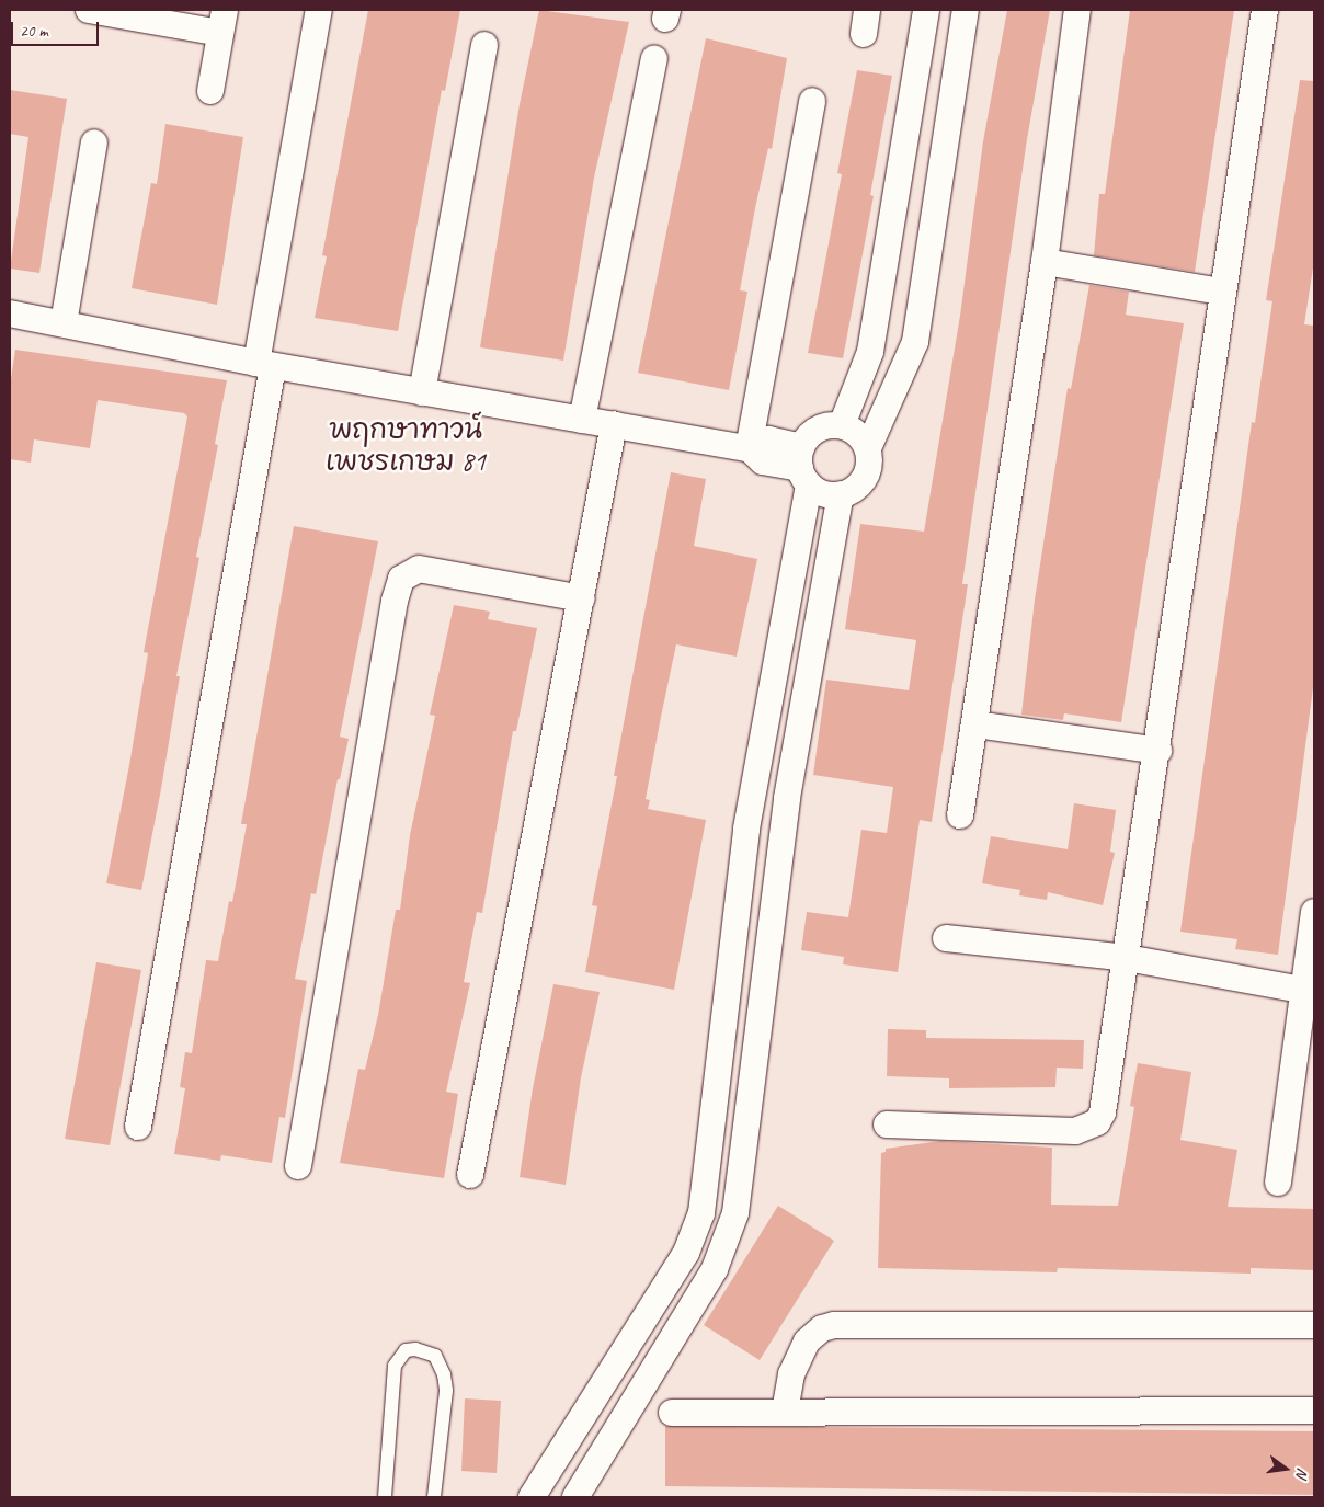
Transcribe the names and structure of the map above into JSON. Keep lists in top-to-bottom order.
{
  "districts": ["พฤกษาทาวน์ เพชรเกษม 81"],
  "scale_bar": "20 m",
  "north": "right"
}
